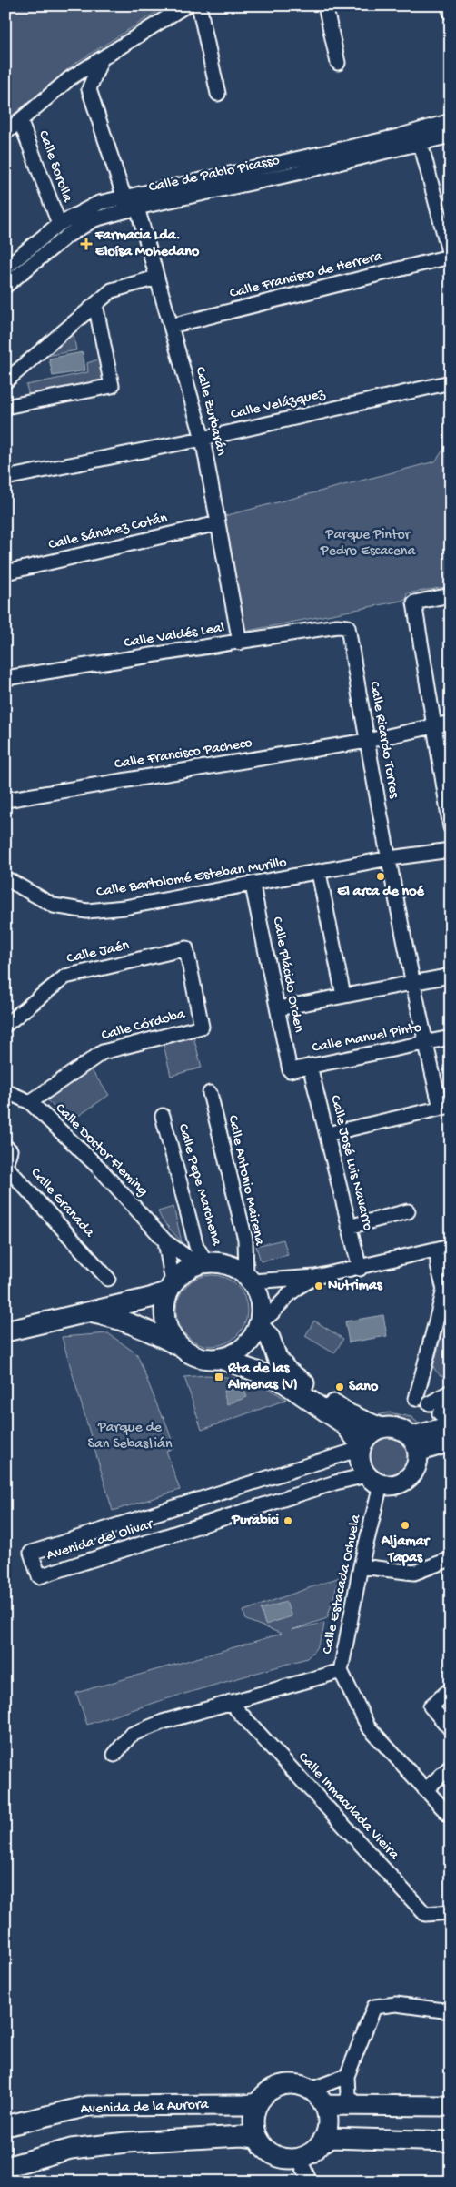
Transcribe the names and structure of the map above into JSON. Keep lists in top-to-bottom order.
{
  "streets": {
    "main road": ["Avenida de la Aurora"],
    "street": [
      "Calle Sorolla",
      "Calle de Pablo Picasso",
      "Calle Francisco de Herrera",
      "Calle Velázquez",
      "Calle Zurbarán",
      "Calle Sánchez Cotán",
      "Calle Valdés Leal",
      "Calle Ricardo Torres",
      "Calle Francisco Pacheco",
      "Calle Bartolomé Esteban Murillo",
      "Calle Jaén",
      "Calle Plácido Orden",
      "Calle Córdoba",
      "Calle Manuel Pinto",
      "Calle Doctor Fleming",
      "Calle José Luis Navarro",
      "Calle Antonio Mairena",
      "Calle Pepe Marchena",
      "Calle Granada",
      "Avenida del Olivar",
      "Calle Estacada Ochuela",
      "Calle Inmaculada Vieira"
    ]
  },
  "crossings": [
    ["Calle Sorolla", "Calle de Pablo Picasso"],
    ["Calle de Pablo Picasso", "Calle Zurbarán"],
    ["Calle Francisco de Herrera", "Calle Zurbarán"],
    ["Calle Velázquez", "Calle Zurbarán"],
    ["Calle Zurbarán", "Calle Sánchez Cotán"],
    ["Calle Zurbarán", "Calle Valdés Leal"],
    ["Calle Valdés Leal", "Calle Ricardo Torres"],
    ["Calle Ricardo Torres", "Calle Francisco Pacheco"],
    ["Calle Ricardo Torres", "Calle Bartolomé Esteban Murillo"],
    ["Calle Ricardo Torres", "Calle Manuel Pinto"],
    ["Calle Bartolomé Esteban Murillo", "Calle Plácido Orden"],
    ["Calle Jaén", "Calle Córdoba"],
    ["Calle Plácido Orden", "Calle Manuel Pinto"],
    ["Calle Córdoba", "Calle Doctor Fleming"],
    ["Calle Manuel Pinto", "Calle José Luis Navarro"],
    ["Calle Doctor Fleming", "Calle Antonio Mairena"],
    ["Calle Doctor Fleming", "Calle Pepe Marchena"],
    ["Calle Antonio Mairena", "Calle Pepe Marchena"],
    ["Avenida del Olivar", "Calle Estacada Ochuela"]
  ],
  "parks": ["Parque Pintor Pedro Escacena", "Parque de San Sebastián"],
  "places": {
    "health": ["Farmacia Lda. Eloísa Mohedano"],
    "other": [
      "El arca de noé",
      "Nutrimas",
      "Sano",
      "Purabici",
      "Aljamar Tapas"
    ],
    "transit": ["Rta de las Almenas (V)"]
  }
}
